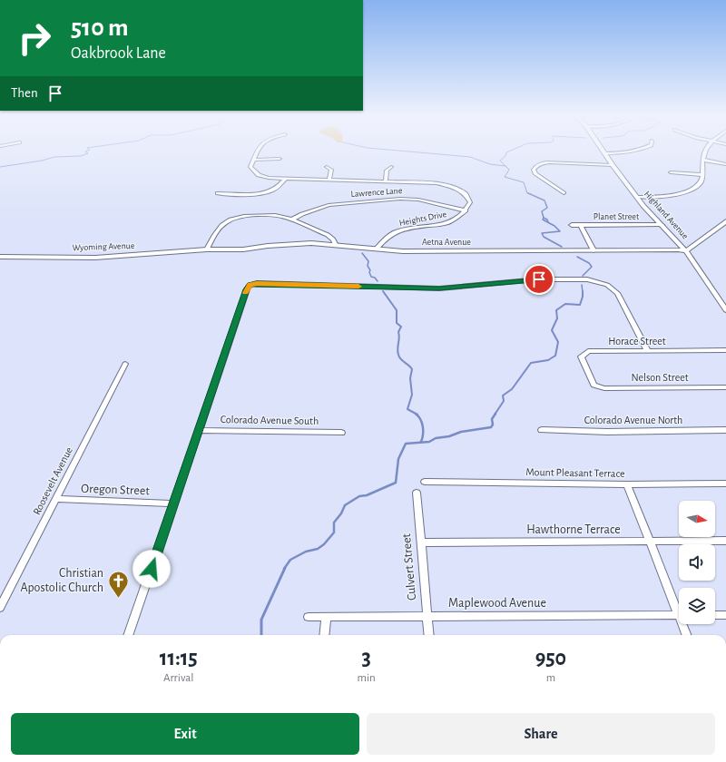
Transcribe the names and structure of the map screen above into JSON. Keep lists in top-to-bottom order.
{
  "streets": {
    "street": [
      "Lawrence Lane",
      "Highland Avenue",
      "Planet Street",
      "Heights Drive",
      "Aetna Avenue",
      "Wyoming Avenue",
      "Horace Street",
      "Nelson Street",
      "Colorado Avenue South",
      "Colorado Avenue North",
      "Mount Pleasant Terrace",
      "Roosevelt Avenue",
      "Oregon Street",
      "Hawthorne Terrace",
      "Culvert Street",
      "Maplewood Avenue"
    ]
  },
  "crossings": [
    ["Lawrence Lane", "Heights Drive"],
    ["Highland Avenue", "Planet Street"],
    ["Highland Avenue", "Aetna Avenue"],
    ["Heights Drive", "Aetna Avenue"],
    ["Aetna Avenue", "Wyoming Avenue"],
    ["Horace Street", "Nelson Street"],
    ["Roosevelt Avenue", "Oregon Street"],
    ["Hawthorne Terrace", "Culvert Street"],
    ["Culvert Street", "Maplewood Avenue"]
  ],
  "places": {
    "church": ["Christian Apostolic Church"]
  },
  "north": "right",
  "page": {
    "turn": ["510 m", "Oakbrook Lane"],
    "then": "Then",
    "eta": [
      "11:15",
      "Arrival",
      "3",
      "min",
      "950",
      "m"
    ],
    "buttons": ["Exit", "Share"]
  }
}
